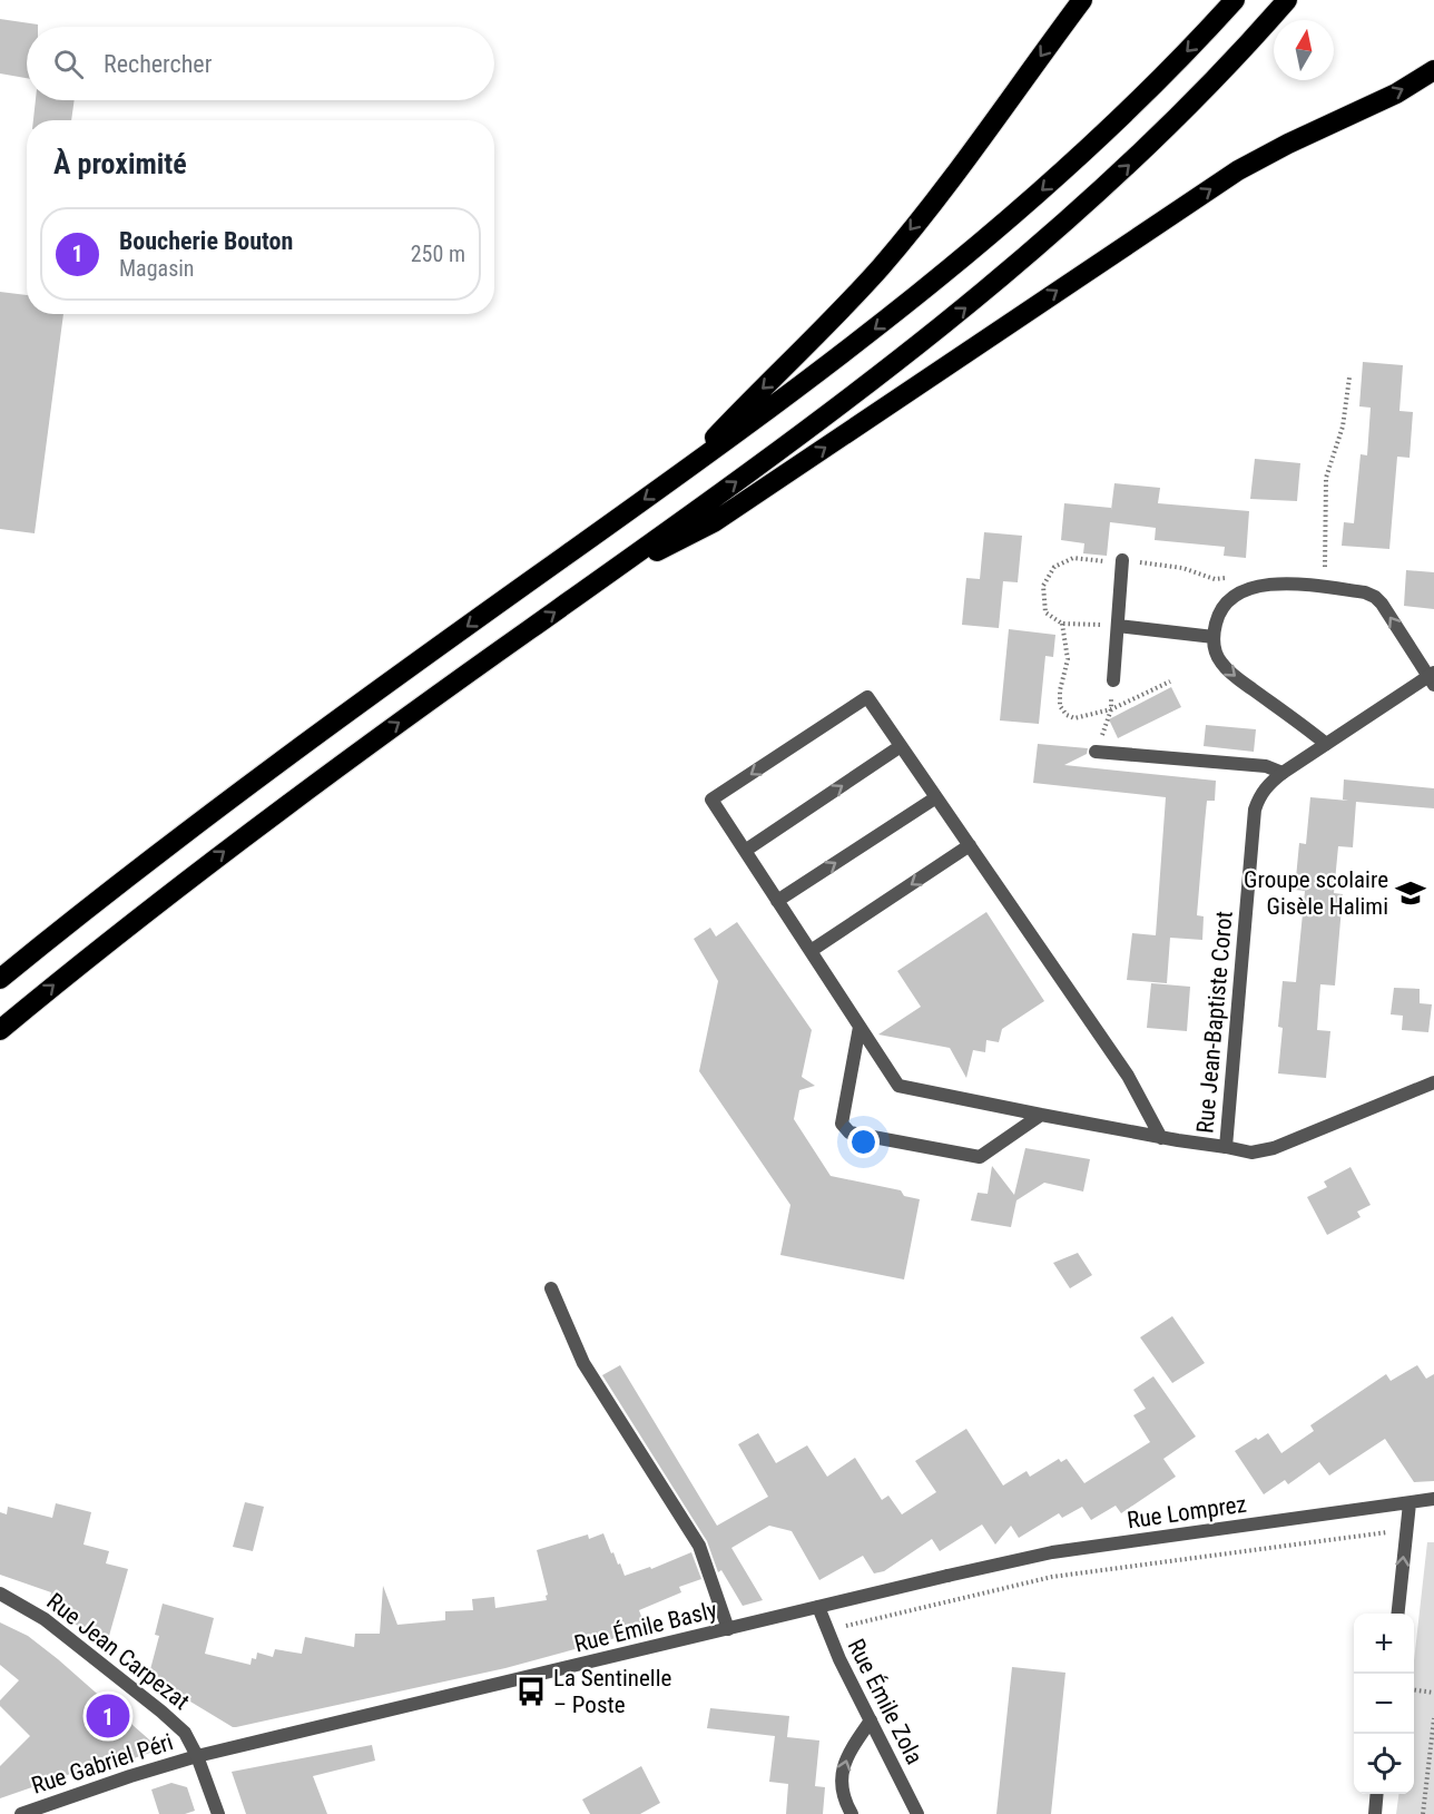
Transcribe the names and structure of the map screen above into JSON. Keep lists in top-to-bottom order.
{
  "streets": {
    "street": [
      "Rue Jean-Baptiste Corot",
      "Rue Lomprez",
      "Rue Émile Basly",
      "Rue Jean Carpezat",
      "Rue Émile Zola",
      "Rue Gabriel Péri"
    ]
  },
  "crossings": [
    ["Rue Lomprez", "Rue Émile Basly"],
    ["Rue Émile Basly", "Rue Jean Carpezat"],
    ["Rue Émile Basly", "Rue Émile Zola"],
    ["Rue Émile Basly", "Rue Gabriel Péri"],
    ["Rue Jean Carpezat", "Rue Gabriel Péri"]
  ],
  "places": {
    "school or university": ["Groupe scolaire Gisèle Halimi"],
    "bus stop": ["La Sentinelle – Poste"]
  },
  "north": "top",
  "page": {
    "search": "Rechercher",
    "heading": "À proximité",
    "list": [
      {
        "mark": "1",
        "name": "Boucherie Bouton",
        "note": "Magasin",
        "value": "250 m"
      }
    ],
    "map_buttons": ["+", "−"],
    "pins": "1"
  }
}
